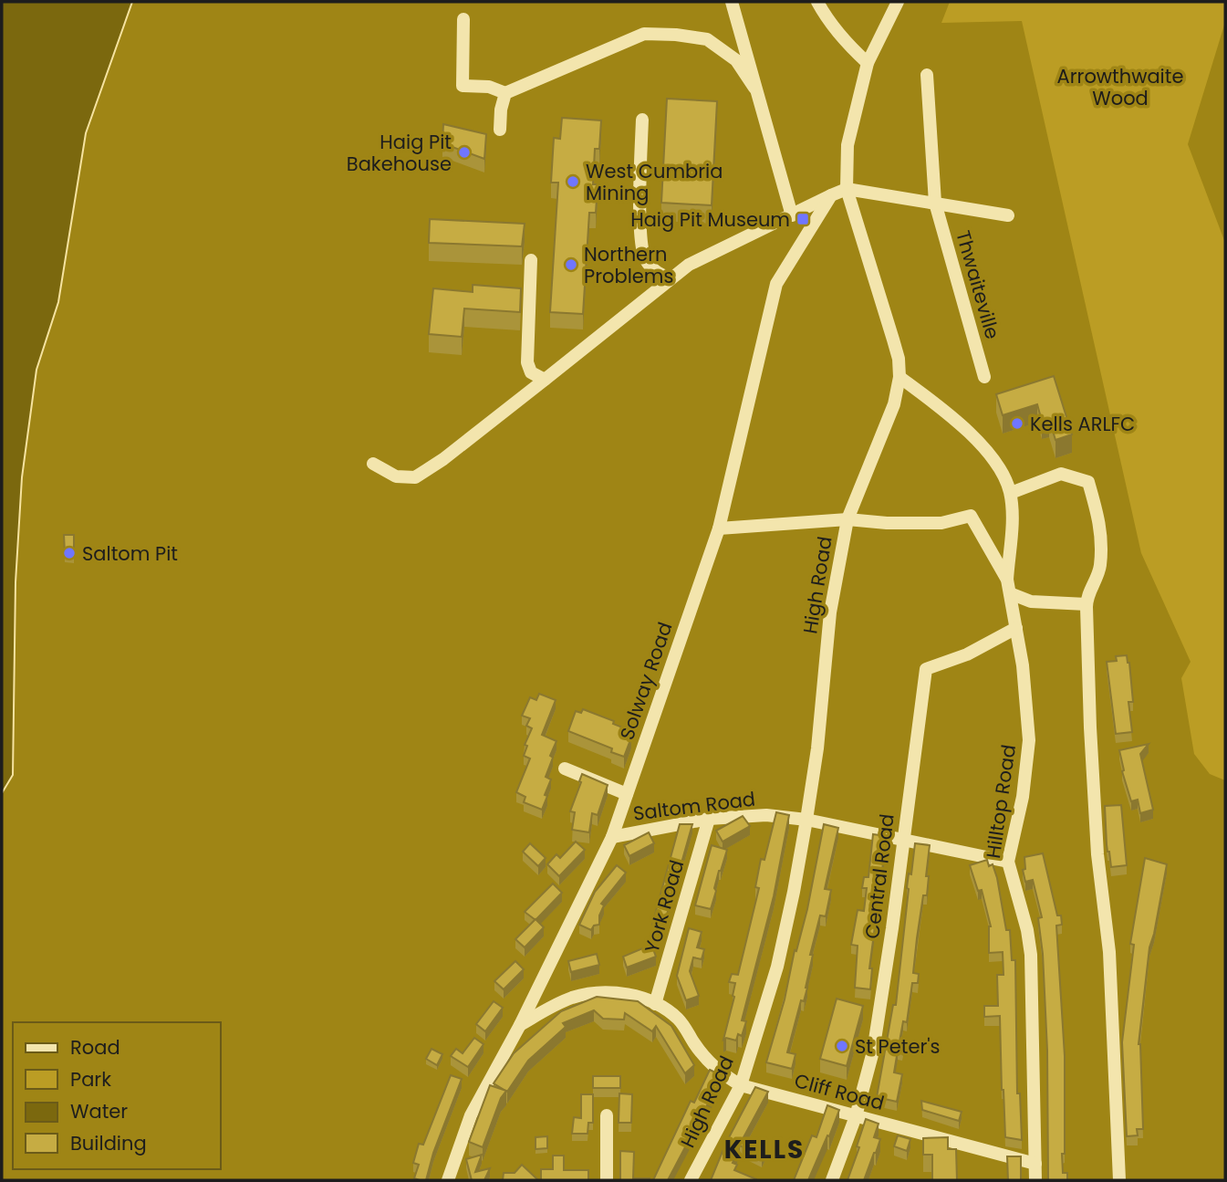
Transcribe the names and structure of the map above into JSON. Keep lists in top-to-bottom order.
{
  "streets": {
    "street": [
      "Thwaiteville",
      "High Road",
      "Solway Road",
      "Hilltop Road",
      "Saltom Road",
      "Central Road",
      "York Road",
      "Cliff Road"
    ]
  },
  "crossings": [
    ["Thwaiteville", "High Road"],
    ["High Road", "Hilltop Road"],
    ["High Road", "Saltom Road"],
    ["High Road", "Cliff Road"],
    ["Solway Road", "Saltom Road"],
    ["Solway Road", "Cliff Road"],
    ["Hilltop Road", "Saltom Road"],
    ["Hilltop Road", "Central Road"],
    ["Hilltop Road", "Cliff Road"],
    ["Saltom Road", "Central Road"],
    ["Saltom Road", "York Road"],
    ["Central Road", "Cliff Road"],
    ["York Road", "Cliff Road"]
  ],
  "districts": ["KELLS"],
  "parks": ["Arrowthwaite Wood"],
  "places": {
    "other": [
      "Haig Pit Bakehouse",
      "West Cumbria Mining",
      "Northern Problems",
      "Kells ARLFC",
      "Saltom Pit",
      "St Peter's"
    ],
    "transit": ["Haig Pit Museum"]
  },
  "legend": [
    "Road",
    "Park",
    "Water",
    "Building"
  ]
}
